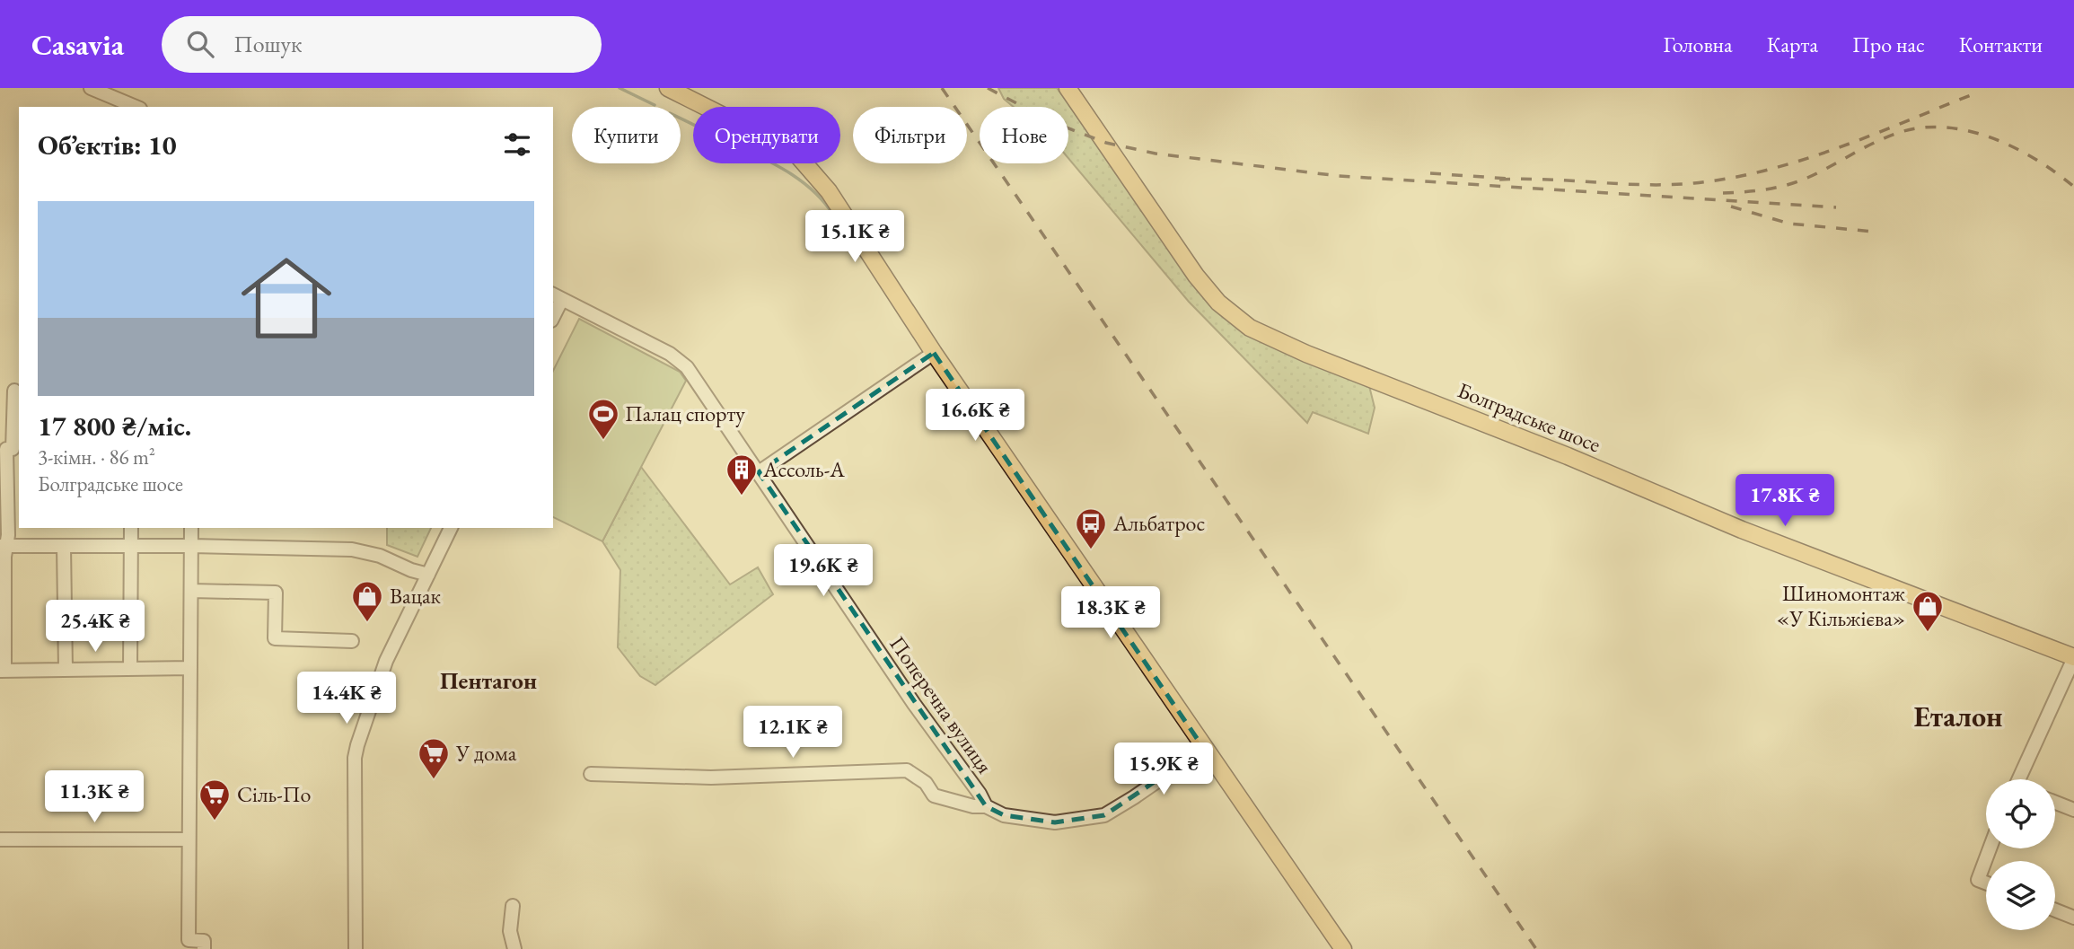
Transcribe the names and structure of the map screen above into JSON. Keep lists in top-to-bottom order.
{
  "streets": {
    "main road": ["Болградське шосе"],
    "street": ["Поперечна вулиця"]
  },
  "districts": ["Пентагон", "Еталон"],
  "places": {
    "sports": ["Палац спорту"],
    "building": ["Ассоль-А"],
    "bus stop": ["Альбатрос"],
    "shop": ["Вацак", "Шиномонтаж «У Кільжієва»"],
    "supermarket": ["У дома", "Сіль-По"]
  },
  "page": {
    "header": "Casavia",
    "search": "Пошук",
    "nav": [
      "Головна",
      "Карта",
      "Про нас",
      "Контакти"
    ],
    "chip": [
      "Купити",
      "Орендувати",
      "Фільтри",
      "Нове"
    ],
    "heading": "Об’єктів: 10",
    "list": [
      {
        "name": "17 800 ₴/міс.",
        "note": "3-кімн. · 86 m² · Болградське шосе"
      }
    ],
    "price": [
      "15.1K ₴",
      "16.6K ₴",
      "17.8K ₴",
      "19.6K ₴",
      "18.3K ₴",
      "25.4K ₴",
      "14.4K ₴",
      "12.1K ₴",
      "15.9K ₴",
      "11.3K ₴"
    ]
  }
}
